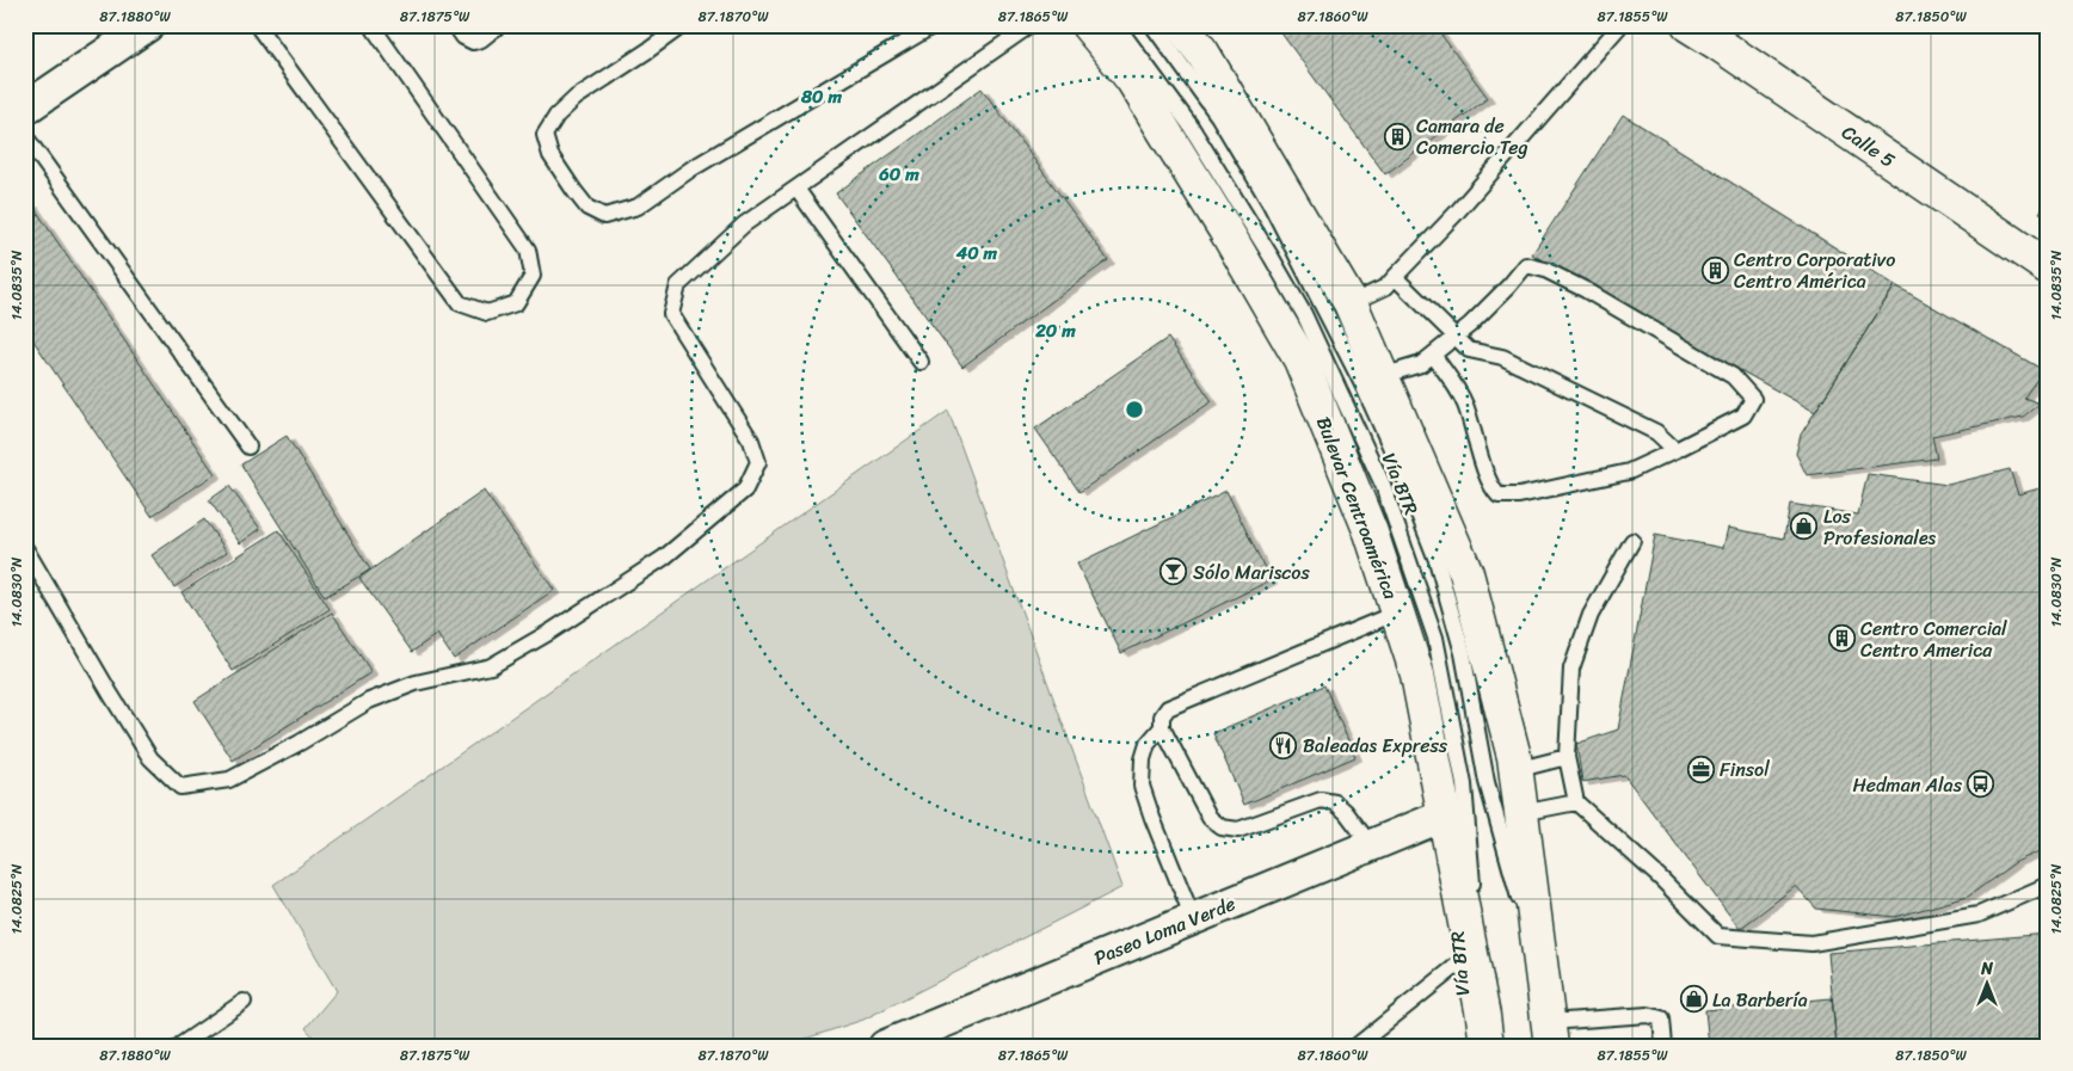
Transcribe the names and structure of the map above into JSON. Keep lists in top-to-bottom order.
{
  "streets": {
    "main road": ["Calle 5", "Bulevar Centroamérica"],
    "street": ["Paseo Loma Verde"],
    "lane": ["Vía BTR"]
  },
  "crossings": [
    ["Vía BTR", "Bulevar Centroamérica"],
    ["Bulevar Centroamérica", "Paseo Loma Verde"]
  ],
  "places": {
    "building": ["Camara de Comercio Teg", "Centro Corporativo Centro América", "Centro Comercial Centro America"],
    "shop": ["Los Profesionales", "La Barbería"],
    "bar": ["Sólo Mariscos"],
    "restaurant": ["Baleadas Express"],
    "office": ["Finsol"],
    "bus stop": ["Hedman Alas"]
  },
  "north": "top",
  "coordinates": [
    "87.1880°W",
    "87.1875°W",
    "87.1870°W",
    "87.1865°W",
    "87.1860°W",
    "87.1855°W",
    "87.1850°W",
    "14.0835°N",
    "14.0830°N",
    "14.0825°N"
  ],
  "rings": [
    "80 m",
    "60 m",
    "40 m",
    "20 m"
  ]
}
